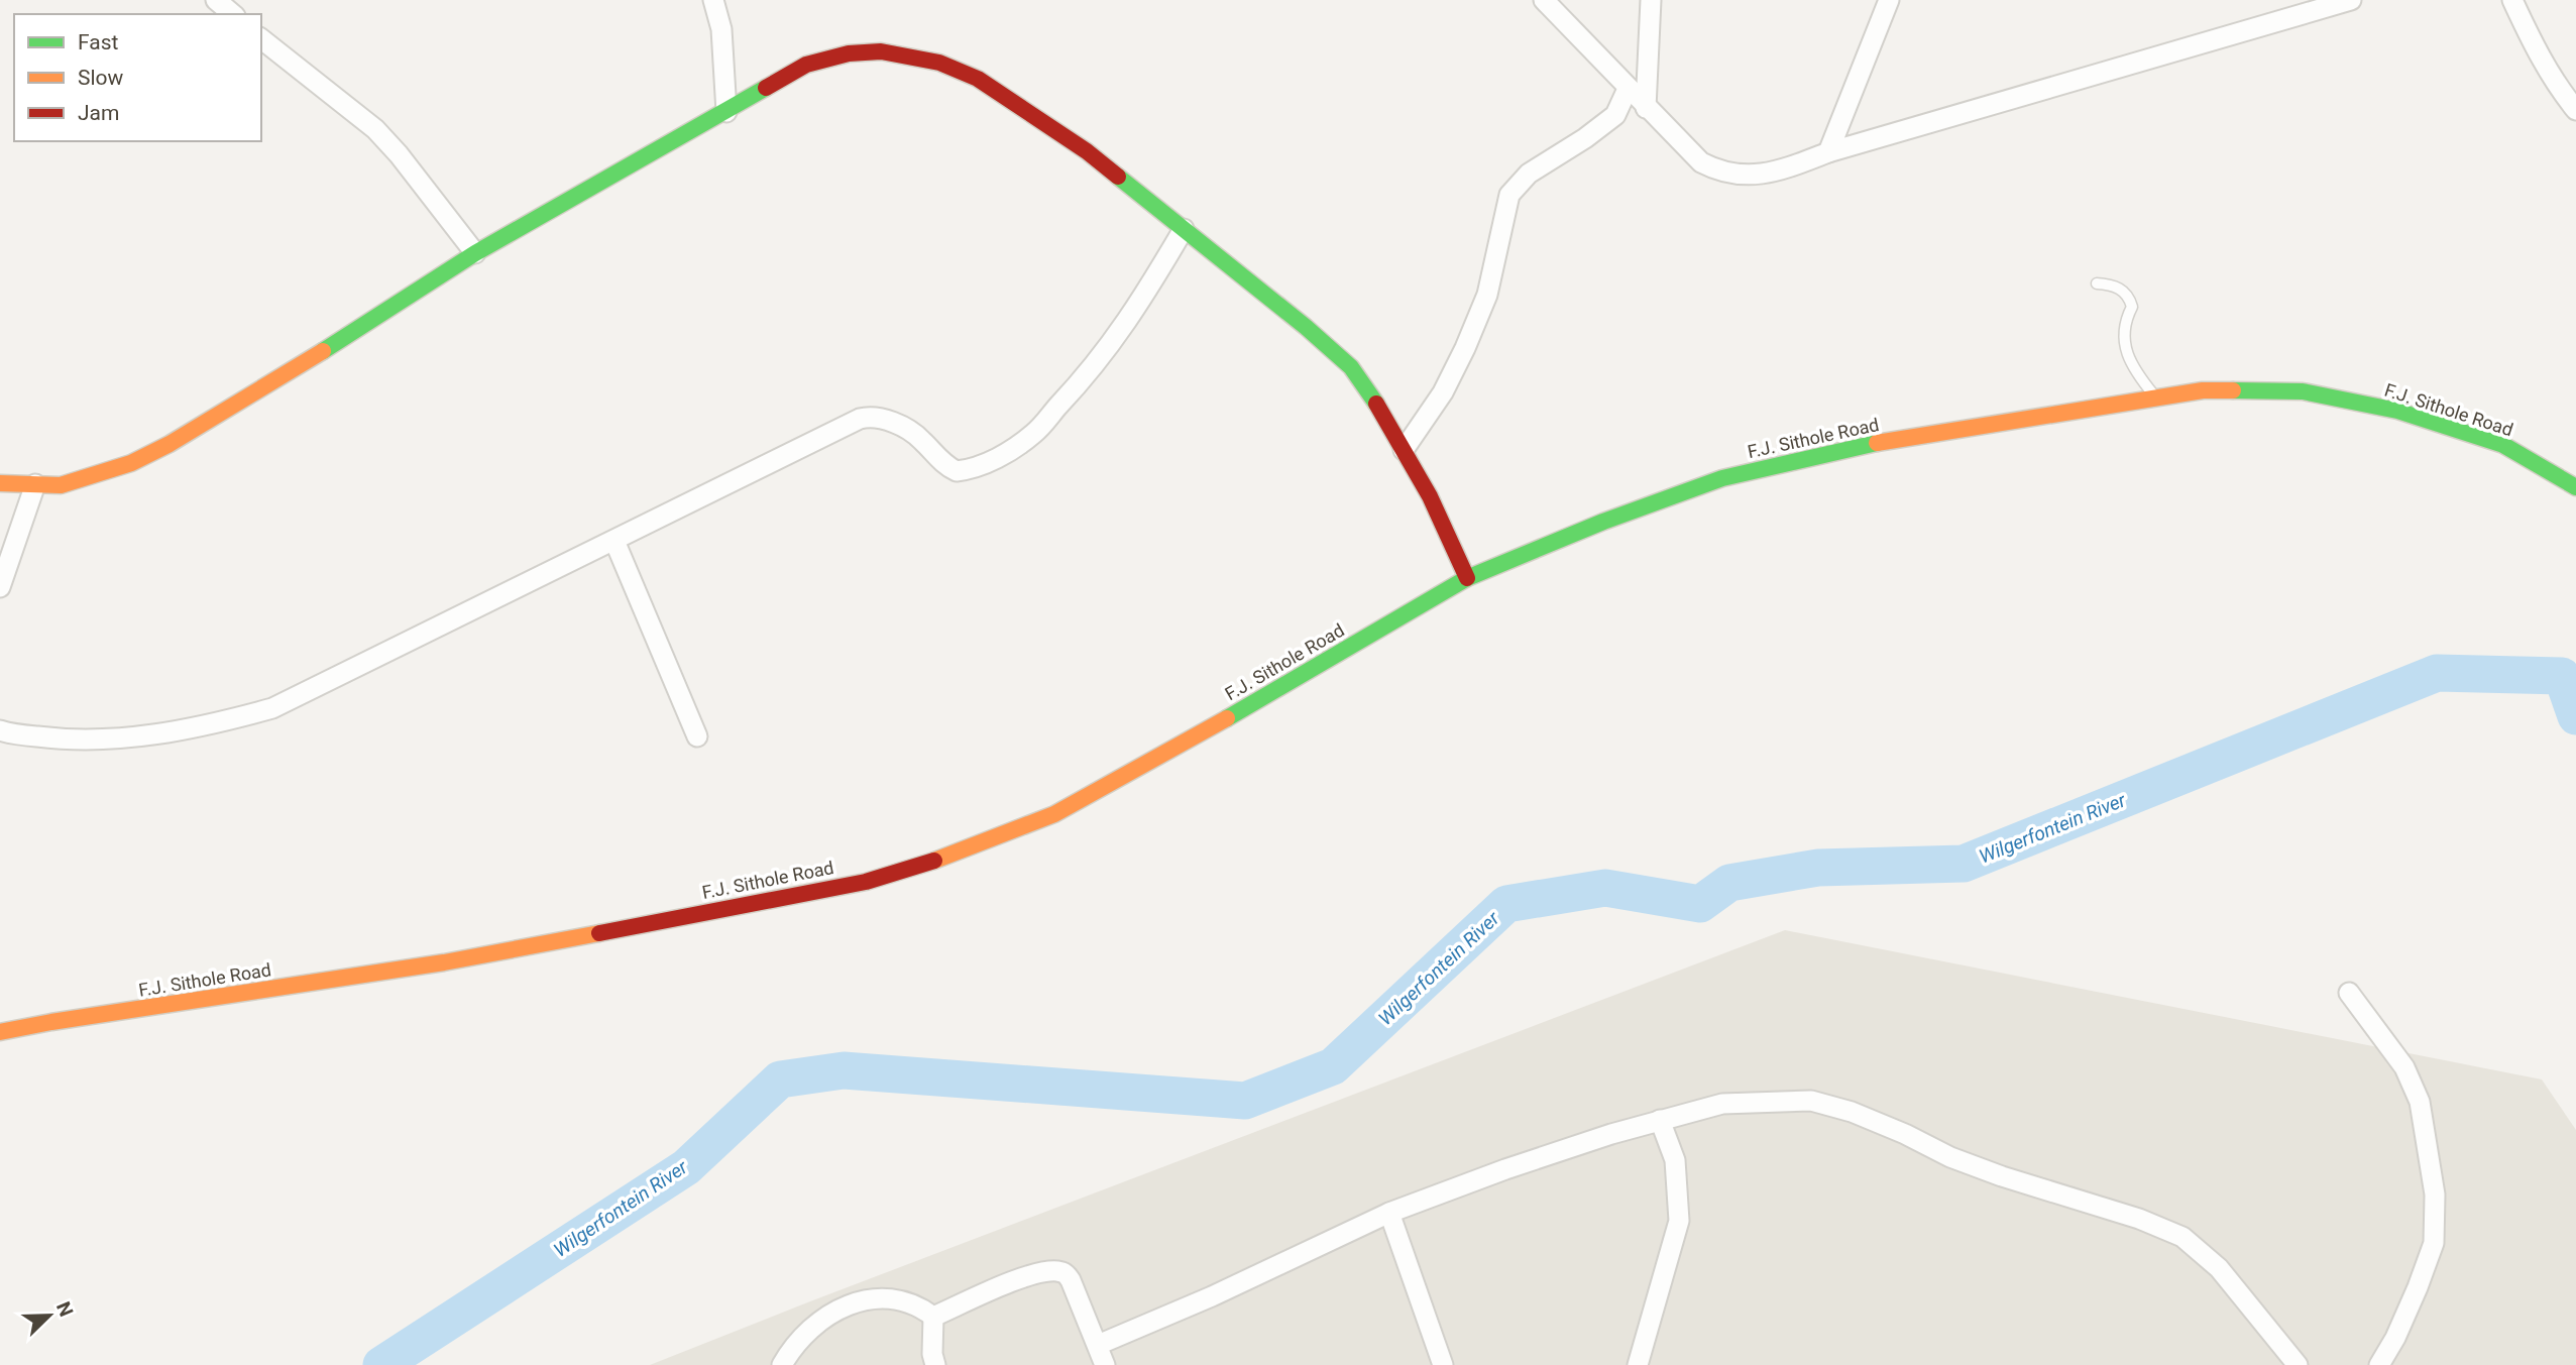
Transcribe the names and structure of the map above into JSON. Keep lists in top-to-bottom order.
{
  "streets": {
    "street": ["F.J. Sithole Road"]
  },
  "water": ["Wilgerfontein River"],
  "legend": ["Fast", "Slow", "Jam"],
  "north": "top right"
}
